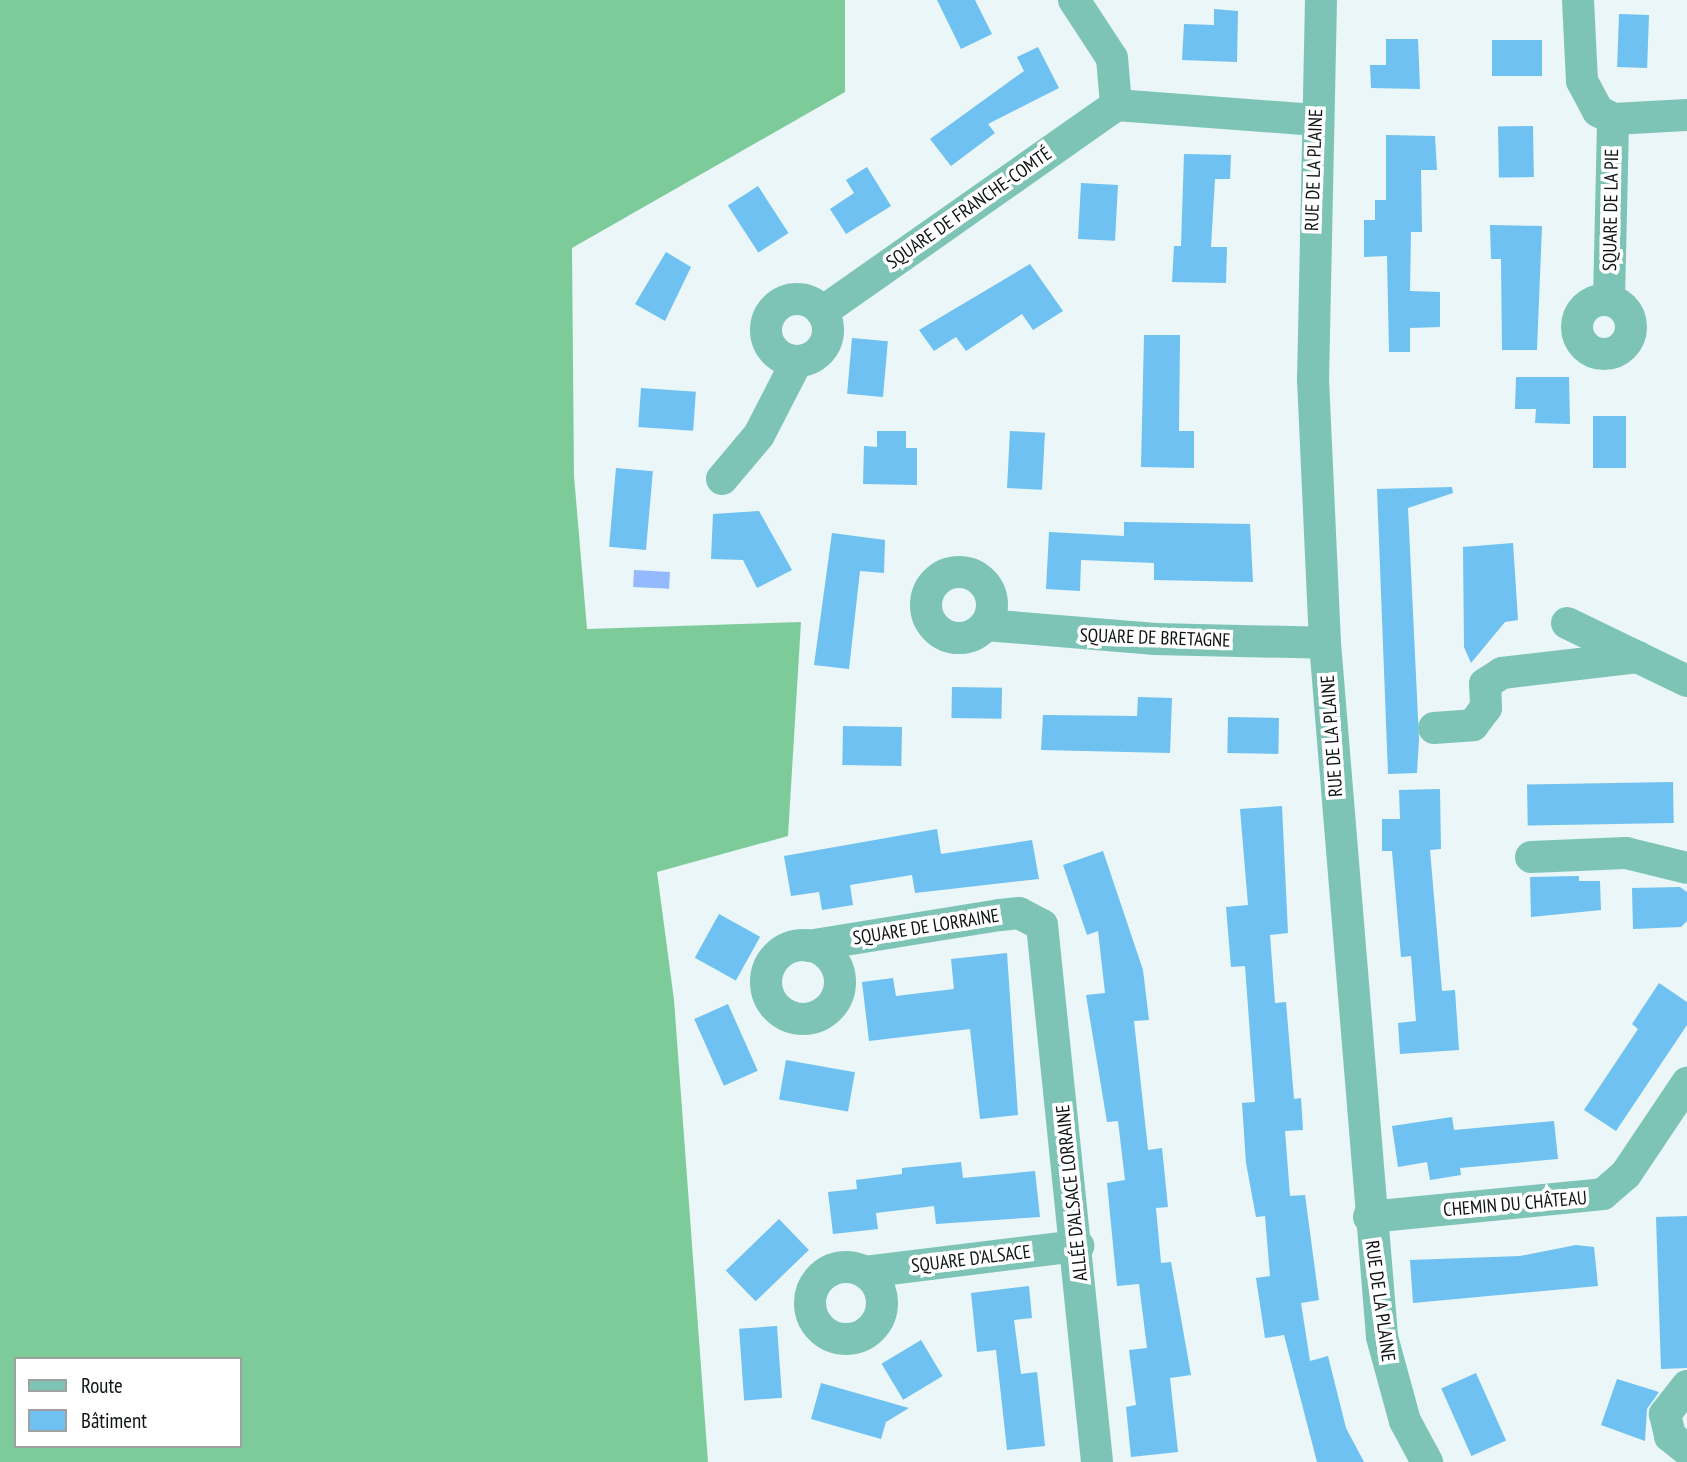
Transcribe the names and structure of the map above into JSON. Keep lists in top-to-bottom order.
{
  "streets": {
    "street": [
      "RUE DE LA PLAINE",
      "SQUARE DE FRANCHE-COMTÉ",
      "SQUARE DE LA PIE",
      "SQUARE DE BRETAGNE",
      "SQUARE DE LORRAINE",
      "ALLÉE D'ALSACE LORRAINE",
      "CHEMIN DU CHÂTEAU",
      "SQUARE D'ALSACE"
    ]
  },
  "crossings": [
    ["RUE DE LA PLAINE", "SQUARE DE BRETAGNE"],
    ["RUE DE LA PLAINE", "CHEMIN DU CHÂTEAU"],
    ["SQUARE DE LORRAINE", "ALLÉE D'ALSACE LORRAINE"],
    ["ALLÉE D'ALSACE LORRAINE", "SQUARE D'ALSACE"]
  ],
  "legend": ["Route", "Bâtiment"]
}
